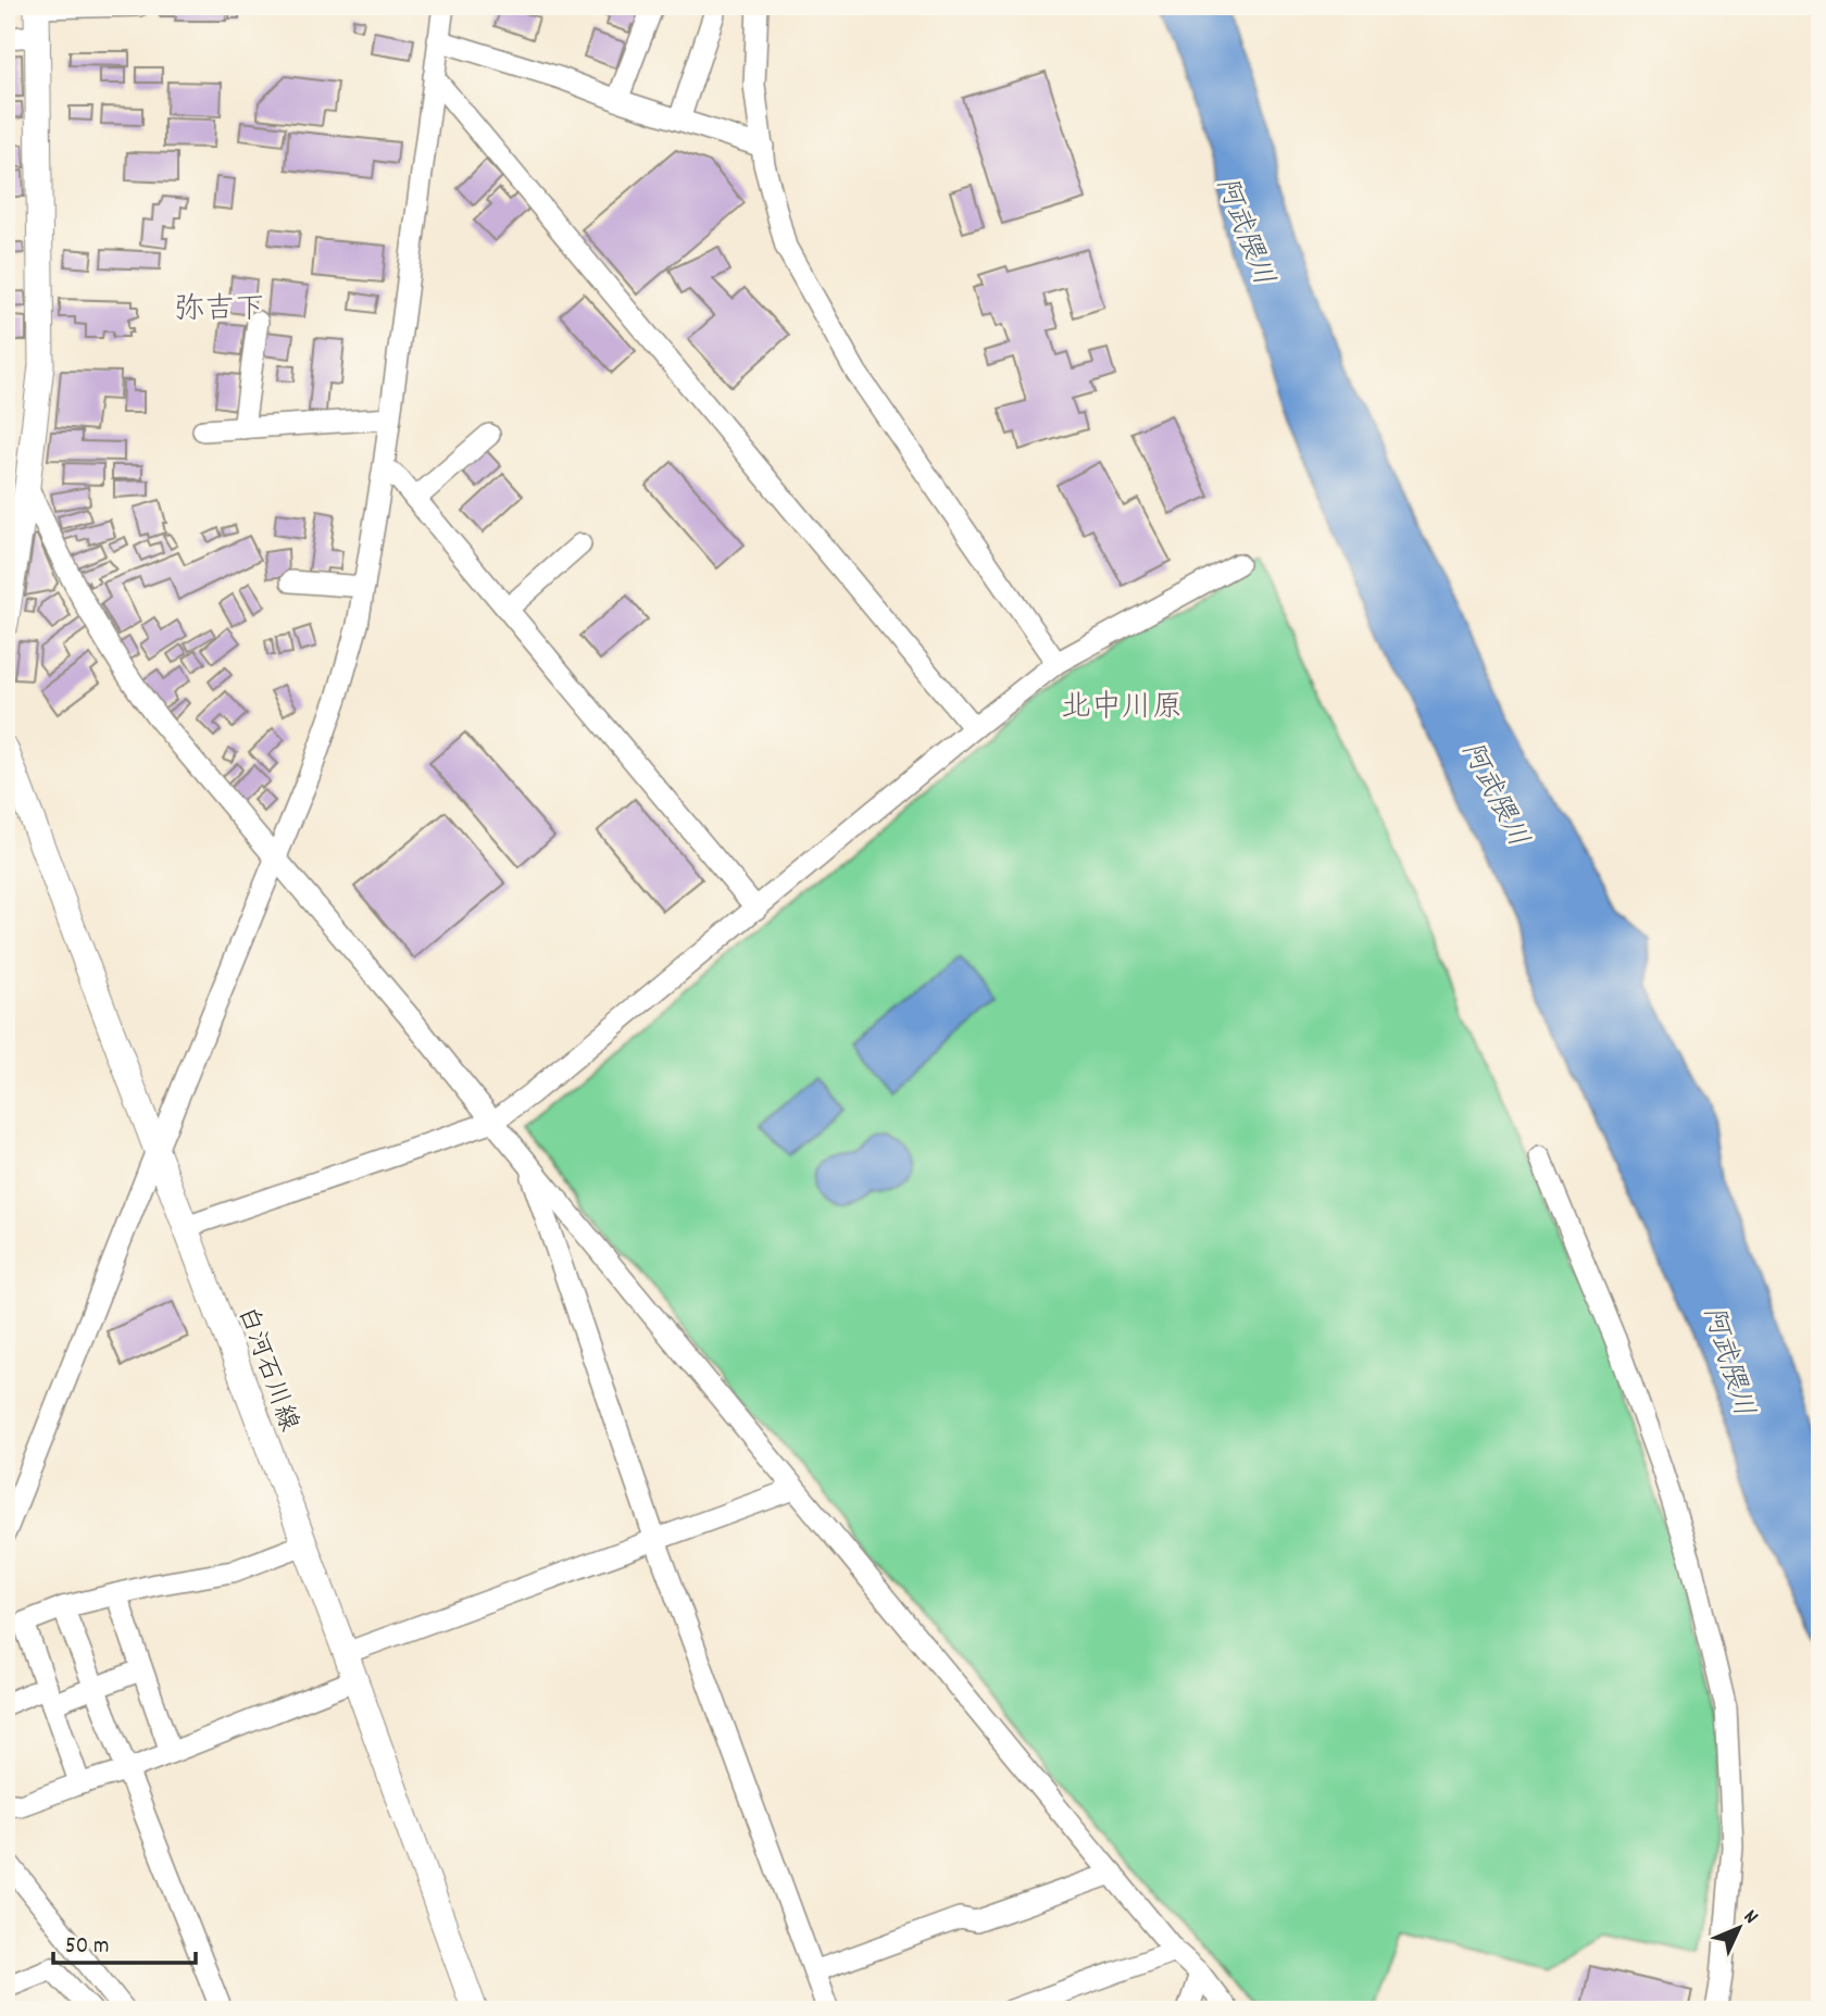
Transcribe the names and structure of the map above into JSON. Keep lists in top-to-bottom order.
{
  "streets": {
    "main road": ["白河石川線"]
  },
  "districts": ["弥吉下", "北中川原"],
  "water": ["阿武隈川"],
  "scale_bar": "50 m",
  "north": "top right"
}
